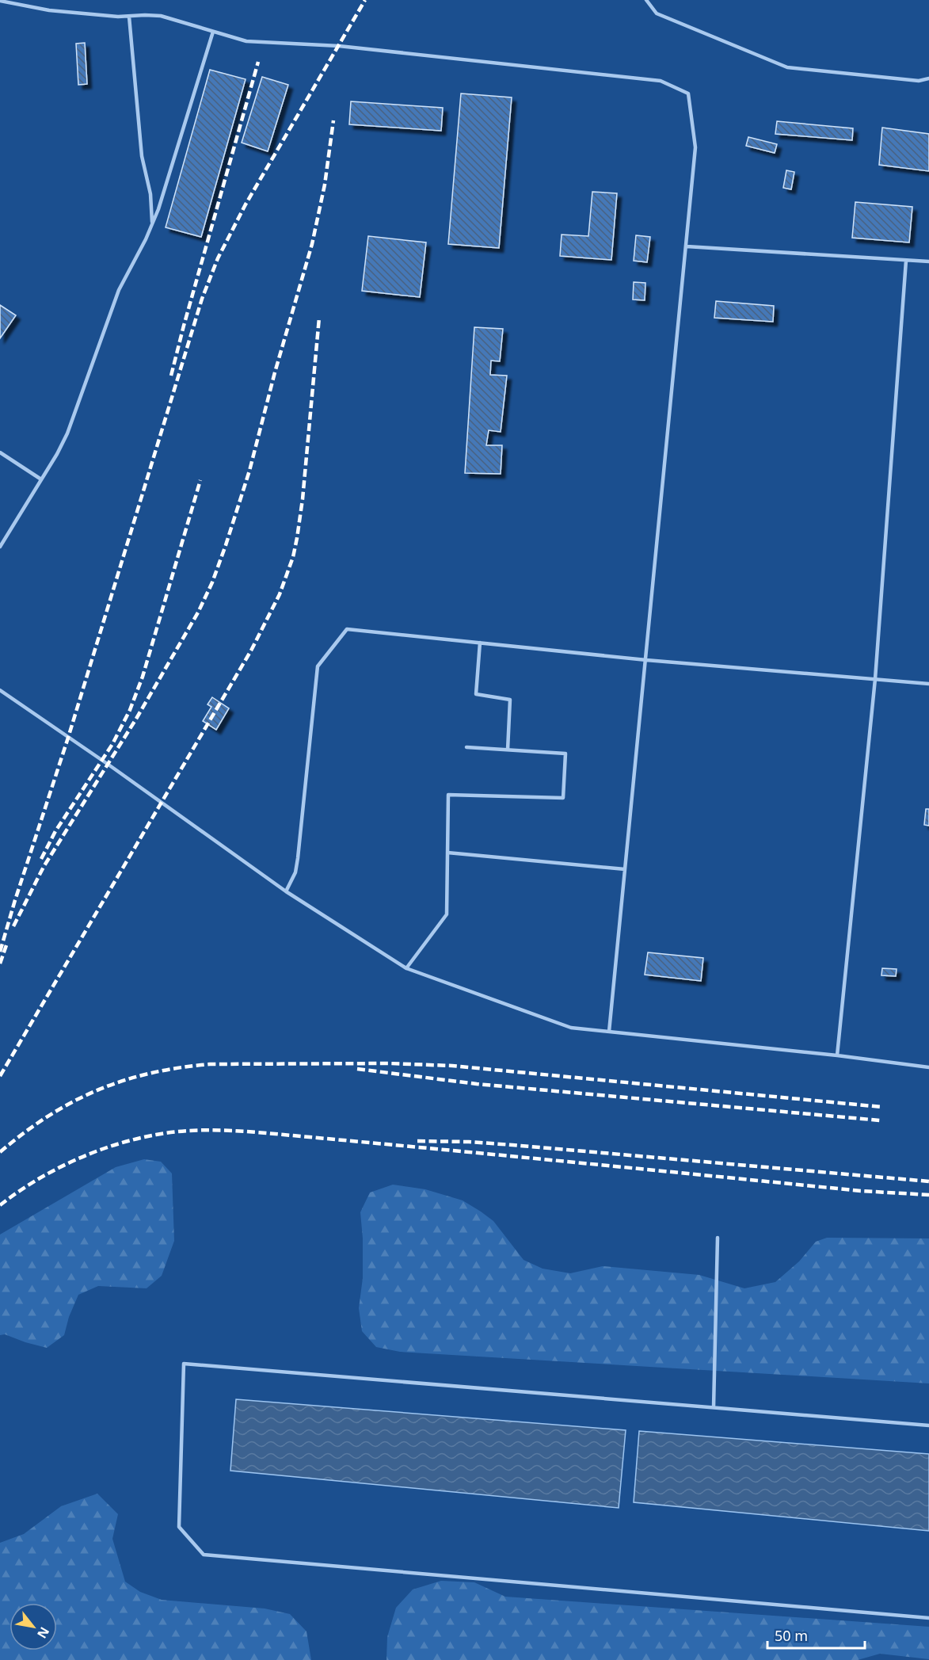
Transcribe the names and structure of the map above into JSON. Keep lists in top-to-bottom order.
{
  "scale_bar": "50 m",
  "north": "bottom right"
}
